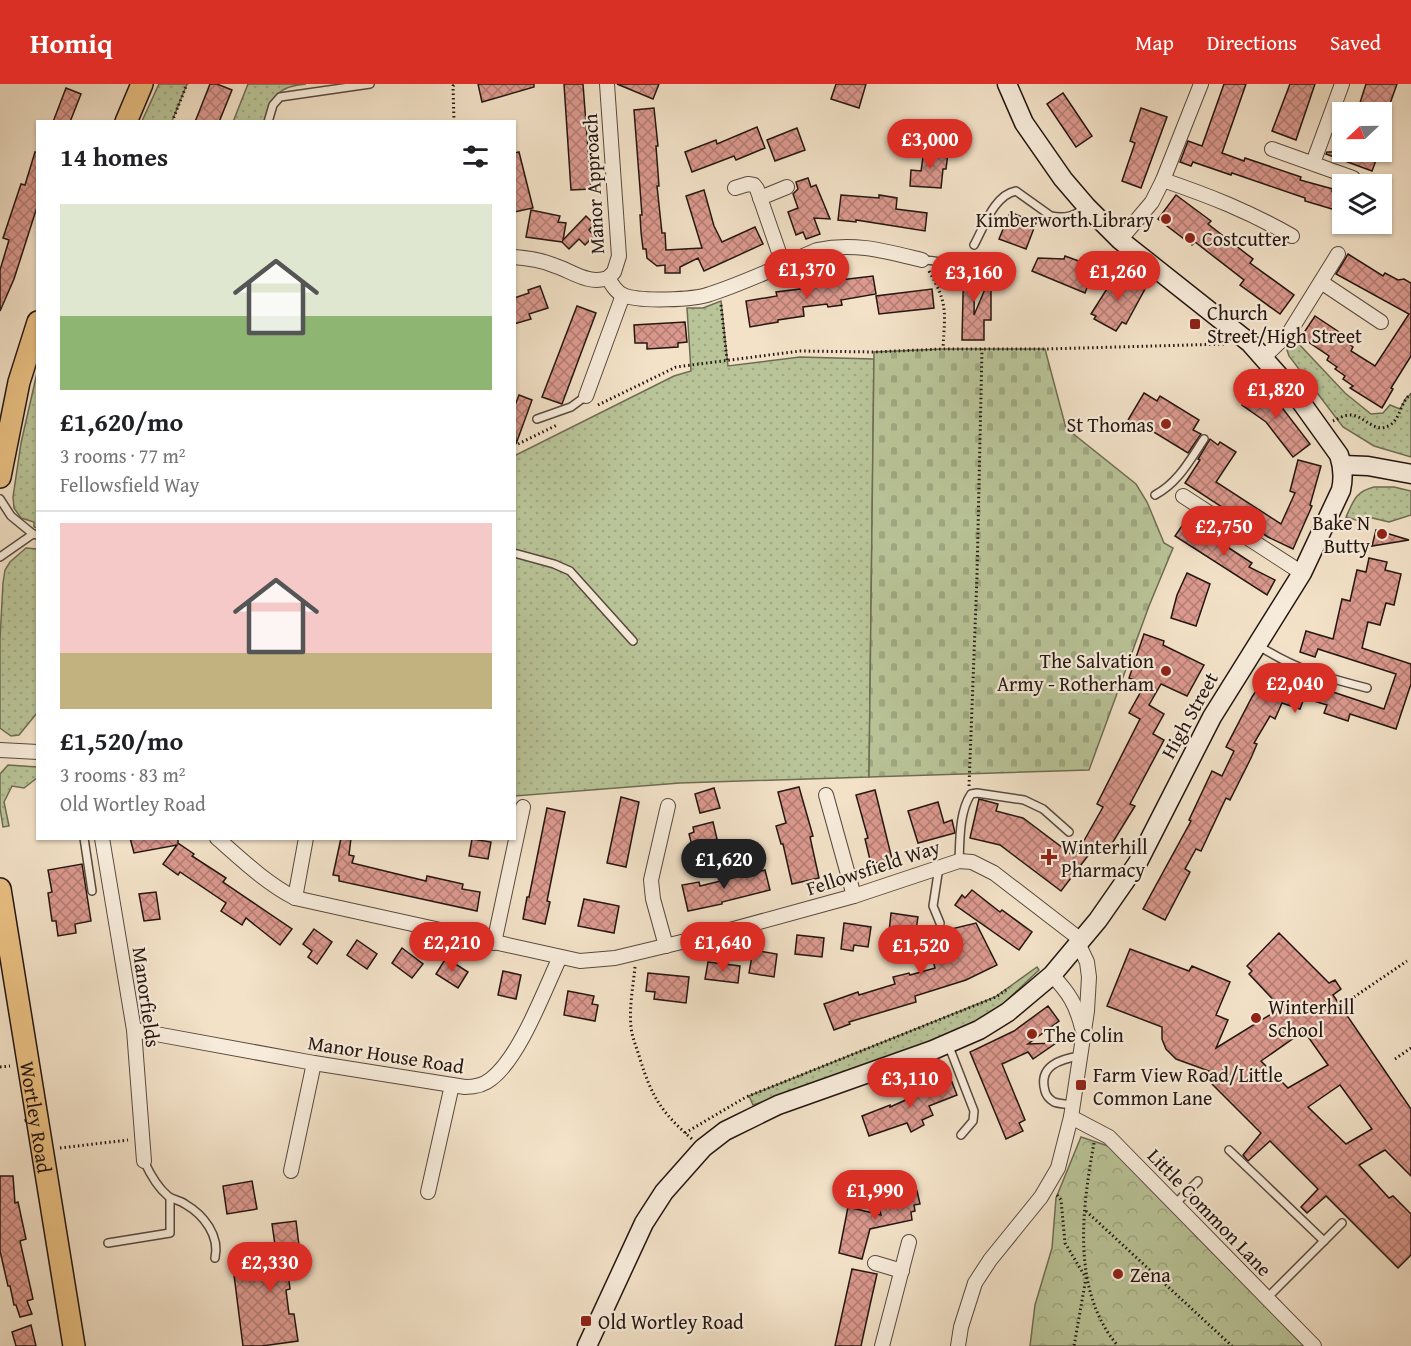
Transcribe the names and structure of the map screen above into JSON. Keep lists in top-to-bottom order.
{
  "streets": {
    "main road": ["Wortley Road"],
    "street": [
      "Manor Approach",
      "High Street",
      "Fellowsfield Way",
      "Manorfields",
      "Manor House Road",
      "Little Common Lane"
    ]
  },
  "crossings": [
    ["High Street", "Fellowsfield Way"],
    ["Fellowsfield Way", "Manor House Road"],
    ["Manorfields", "Manor House Road"]
  ],
  "places": {
    "other": [
      "Kimberworth Library",
      "Costcutter",
      "St Thomas",
      "Bake N Butty",
      "The Salvation Army - Rotherham",
      "Winterhill School",
      "The Colin",
      "Zena"
    ],
    "transit": ["Church Street/High Street", "Farm View Road/Little Common Lane", "Old Wortley Road"],
    "health": ["Winterhill Pharmacy"]
  },
  "north": "left",
  "page": {
    "header": "Homiq",
    "nav": ["Map", "Directions", "Saved"],
    "price": [
      "£3,000",
      "£1,370",
      "£1,260",
      "£3,160",
      "£1,820",
      "£2,750",
      "£2,040",
      "£1,620",
      "£2,210",
      "£1,640",
      "£1,520",
      "£3,110",
      "£1,990",
      "£2,330"
    ],
    "heading": "14 homes",
    "list": [
      {
        "name": "£1,620/mo",
        "note": "3 rooms · 77 m² · Fellowsfield Way"
      },
      {
        "name": "£1,520/mo",
        "note": "3 rooms · 83 m² · Old Wortley Road"
      }
    ]
  }
}
